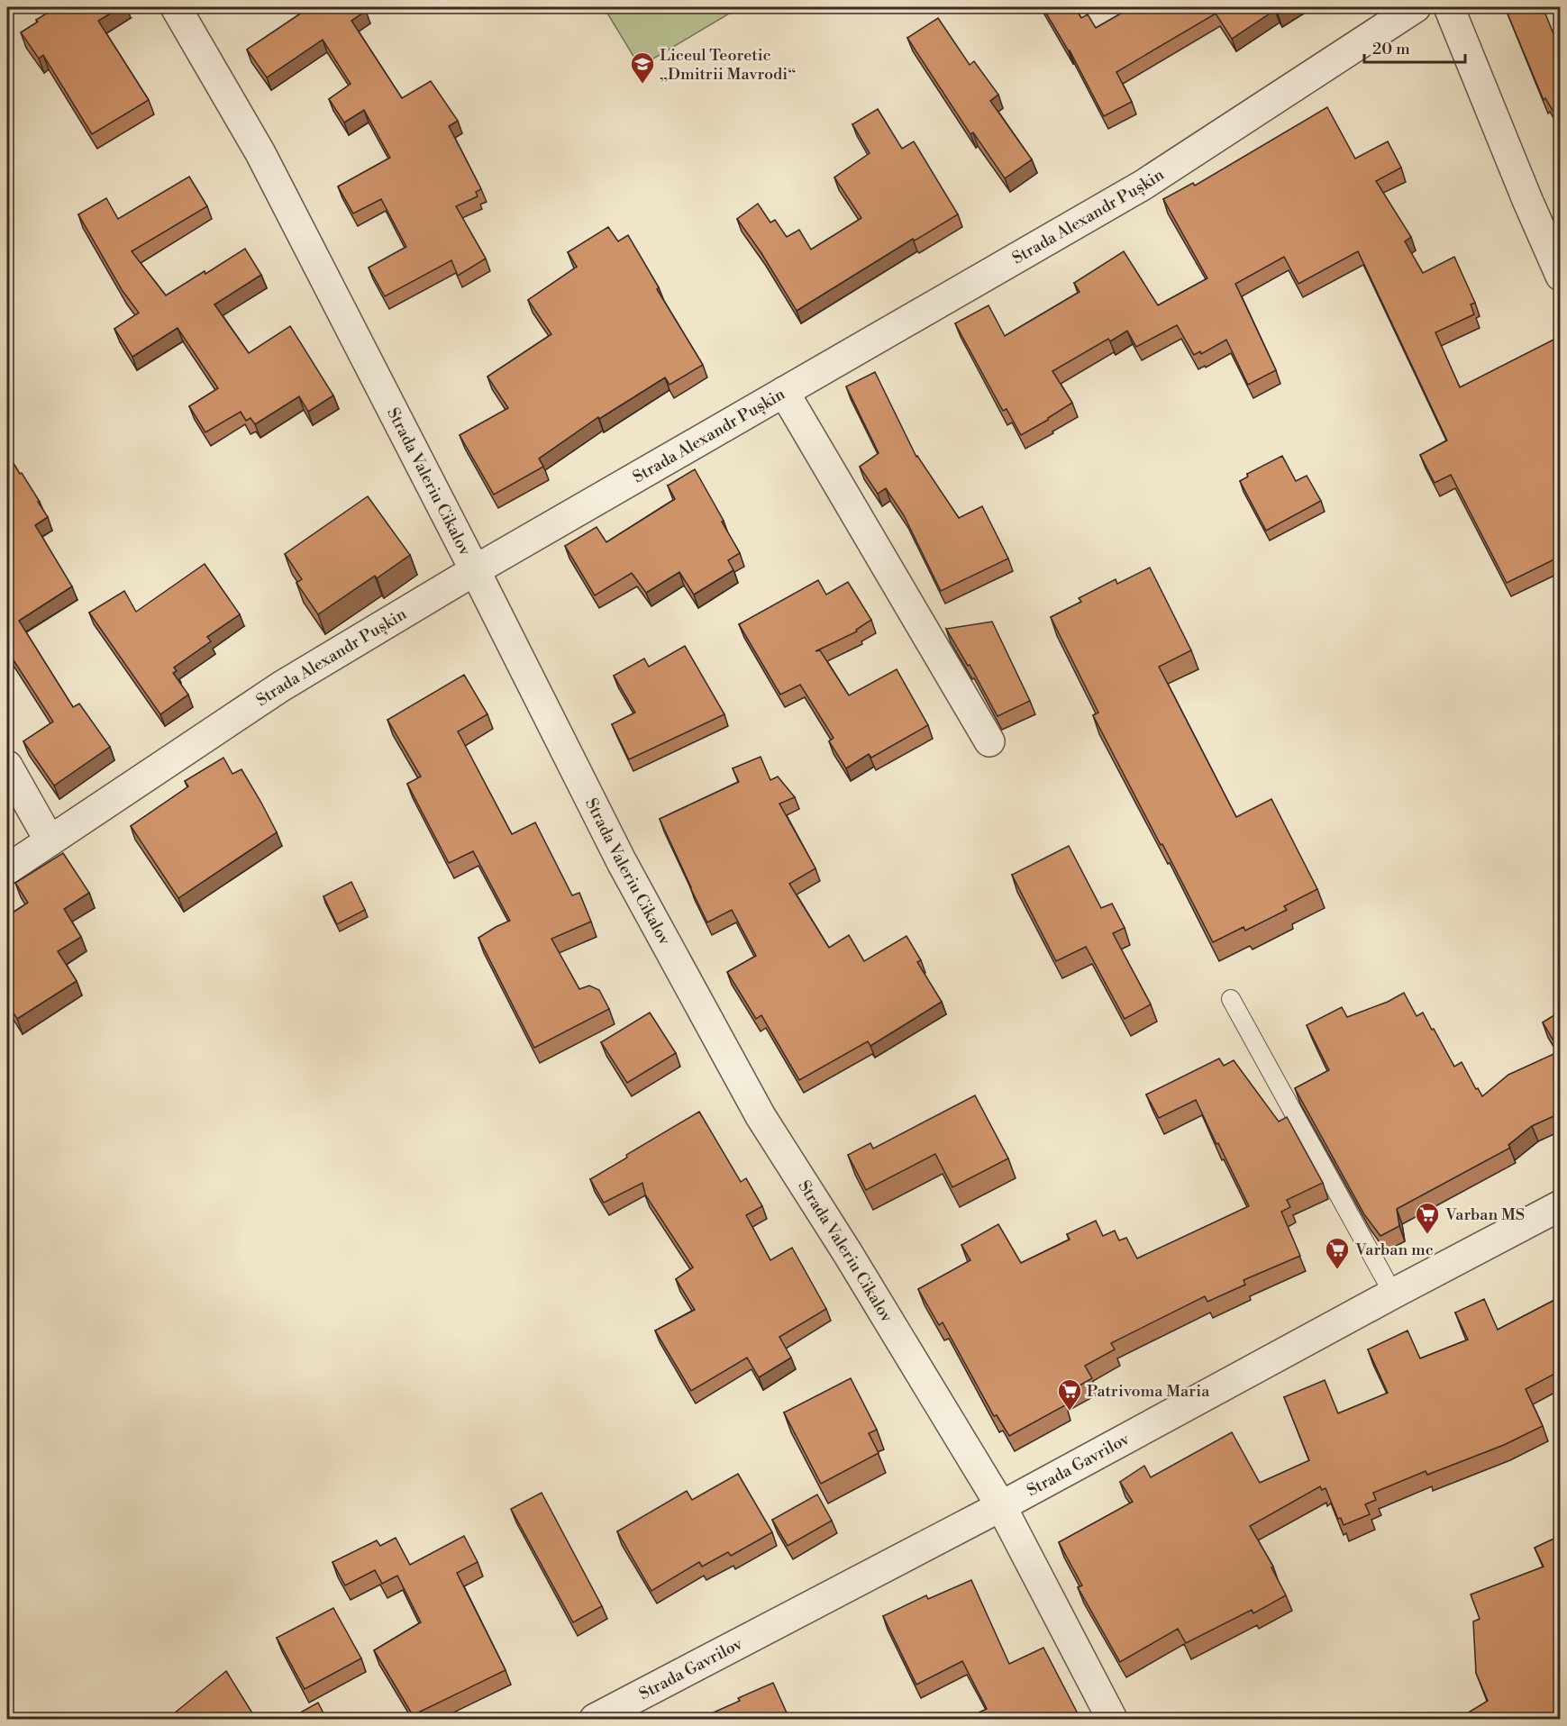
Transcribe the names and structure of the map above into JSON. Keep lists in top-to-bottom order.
{
  "streets": {
    "street": ["Strada Alexandr Pușkin", "Strada Valeriu Cikalov", "Strada Gavrilov"]
  },
  "crossings": [
    ["Strada Alexandr Pușkin", "Strada Valeriu Cikalov"],
    ["Strada Valeriu Cikalov", "Strada Gavrilov"]
  ],
  "places": {
    "school or university": ["Liceul Teoretic „Dmitrii Mavrodi“"],
    "supermarket": ["Varban MS", "Varban mc", "Patrivoma Maria"]
  },
  "scale_bar": "20 m"
}
